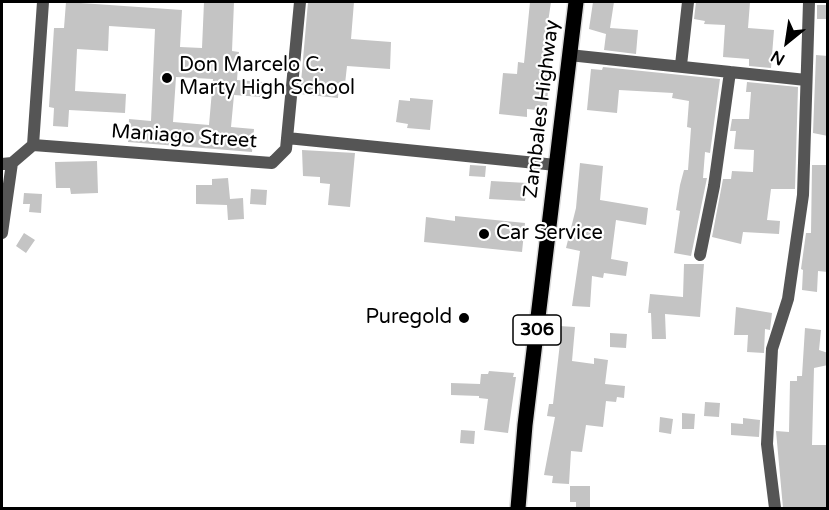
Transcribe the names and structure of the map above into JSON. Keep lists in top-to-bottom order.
{
  "streets": {
    "main road": ["Zambales Highway", "306"],
    "street": ["Maniago Street"]
  },
  "places": ["Don Marcelo C. Marty High School", "Car Service", "Puregold"],
  "north": "bottom left"
}
